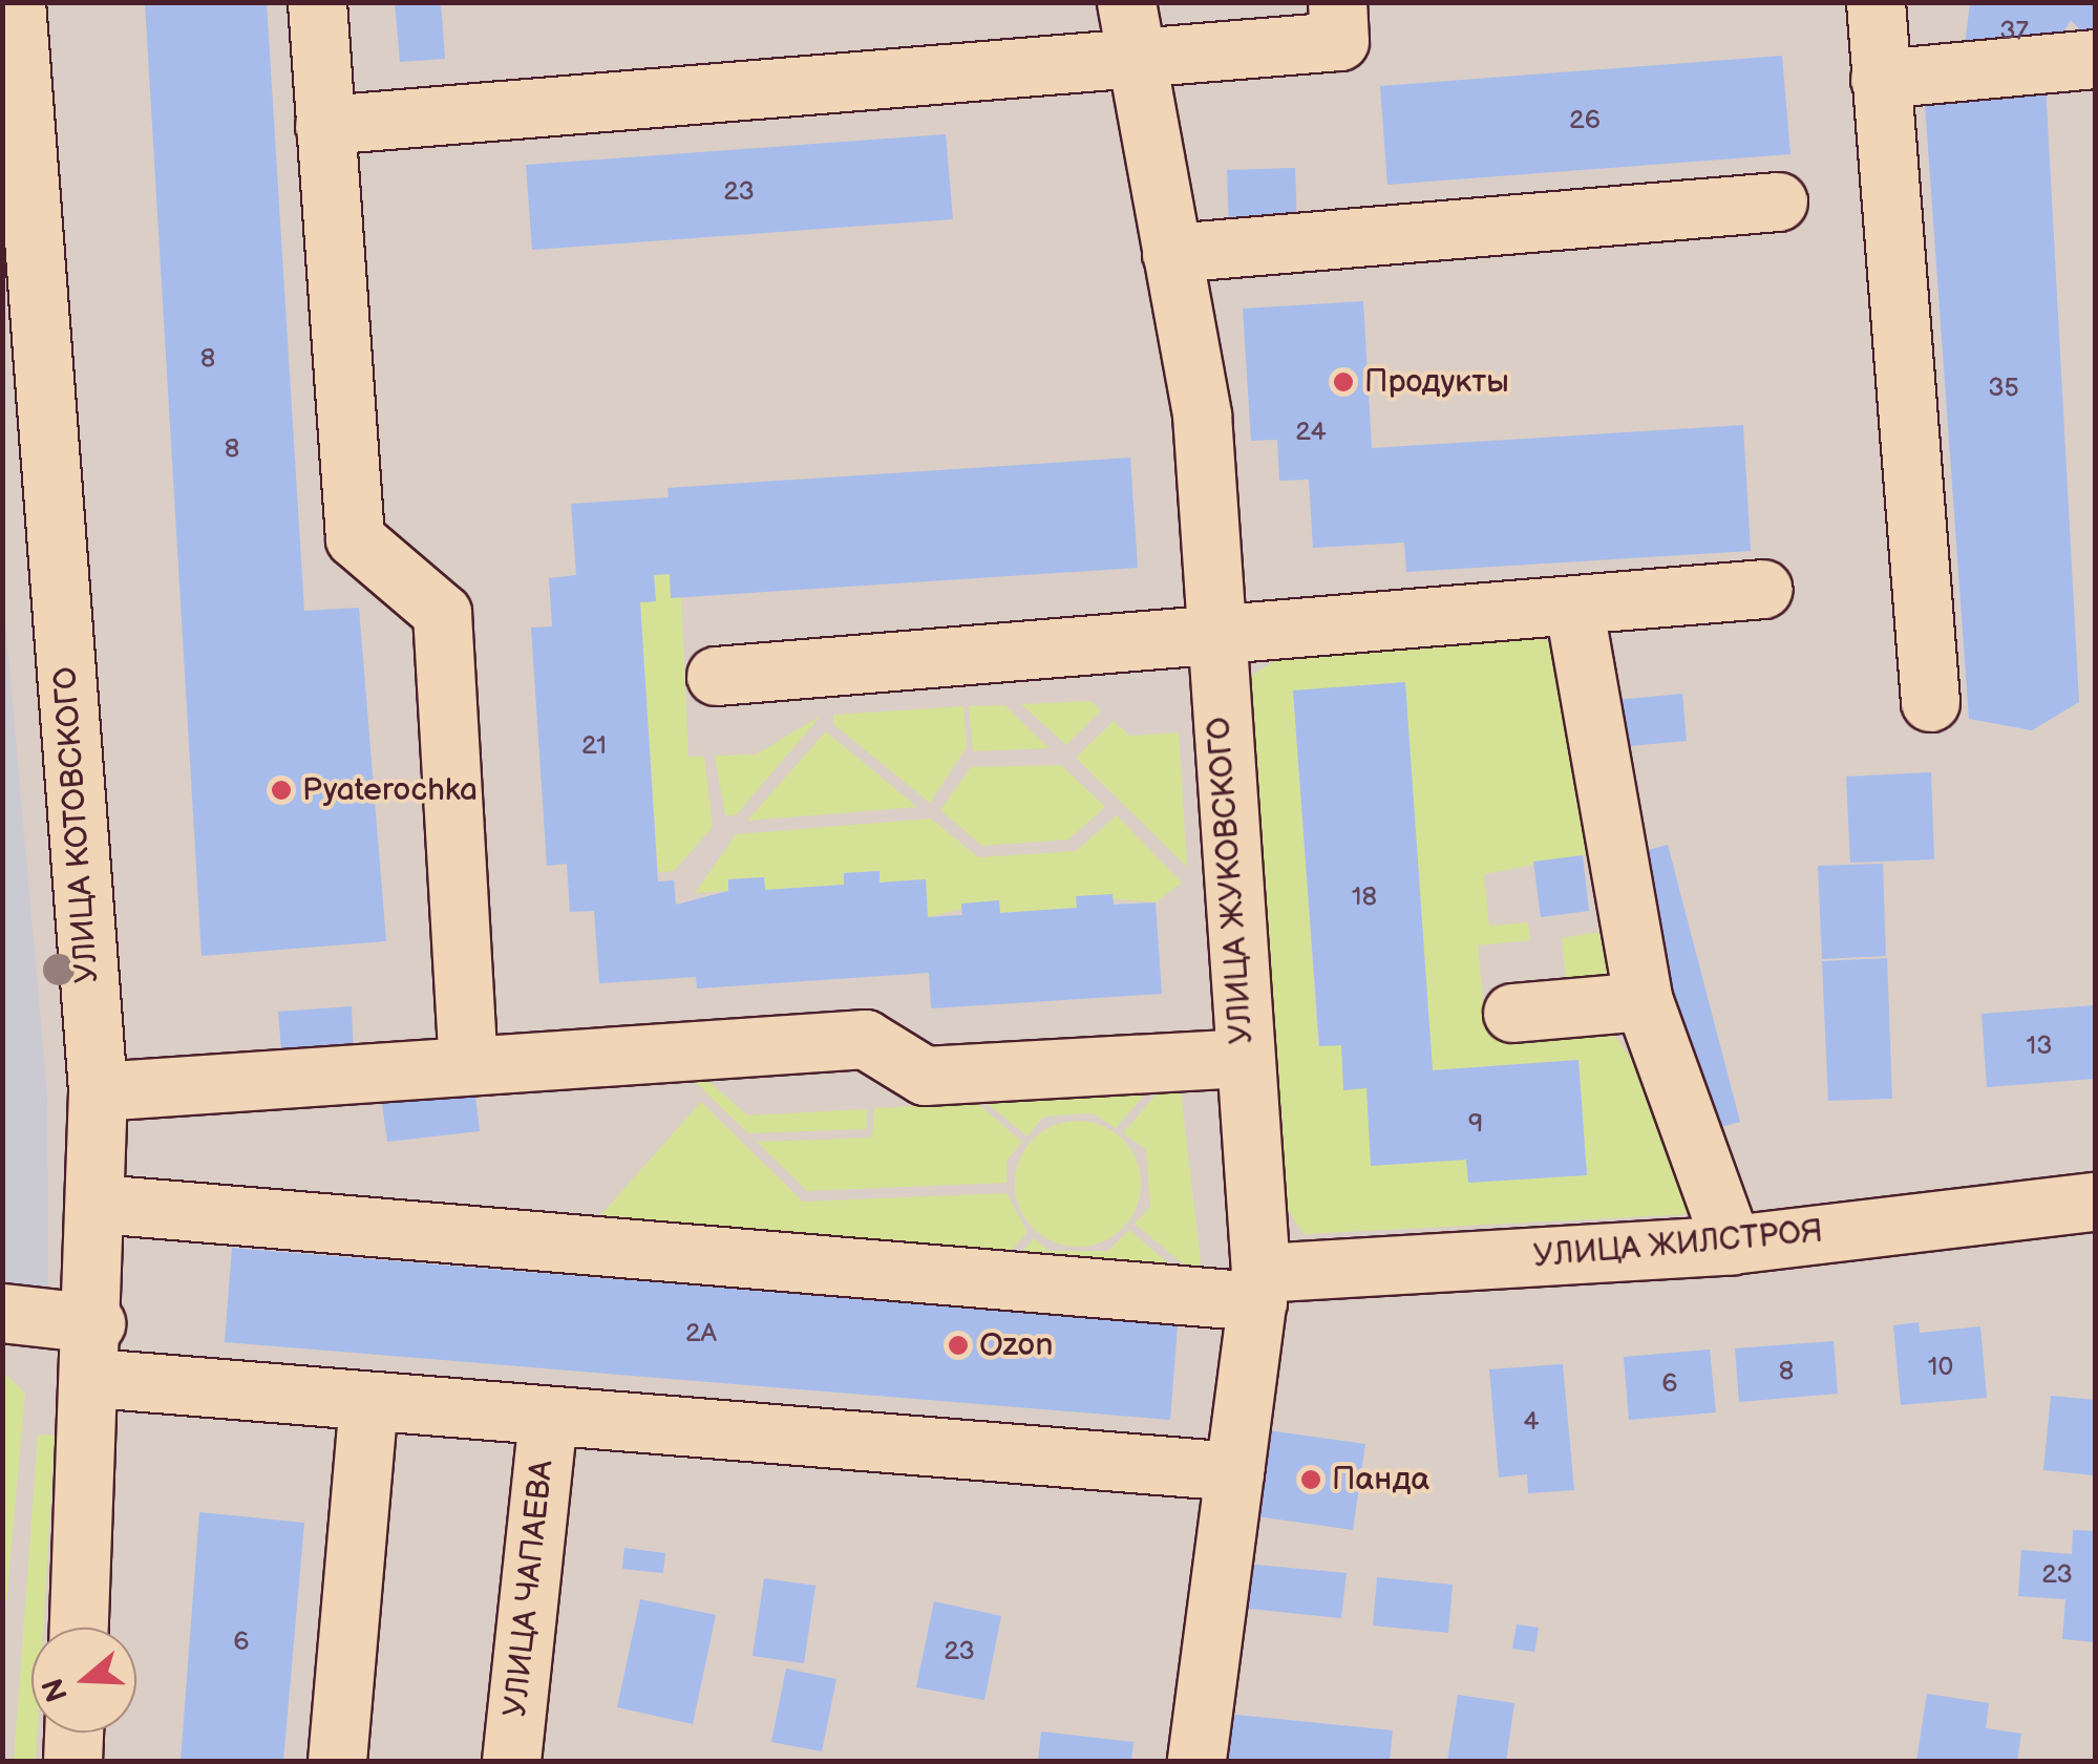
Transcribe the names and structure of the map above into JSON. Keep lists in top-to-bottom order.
{
  "streets": {
    "street": [
      "УЛИЦА КОТОВСКОГО",
      "УЛИЦА ЖУКОВСКОГО",
      "УЛИЦА ЖИЛСТРОЯ",
      "УЛИЦА ЧАПАЕВА"
    ]
  },
  "crossings": [
    ["УЛИЦА КОТОВСКОГО", "УЛИЦА ЖИЛСТРОЯ"],
    ["УЛИЦА ЖУКОВСКОГО", "УЛИЦА ЖИЛСТРОЯ"]
  ],
  "places": [
    "Продукты",
    "Pyaterochka",
    "Ozon",
    "Панда"
  ],
  "house_numbers": [
    "37",
    "26",
    "23",
    "8",
    "35",
    "24",
    "8",
    "21",
    "18",
    "13",
    "9",
    "2А",
    "10",
    "8",
    "6",
    "4",
    "23",
    "6",
    "23"
  ],
  "north": "left"
}
